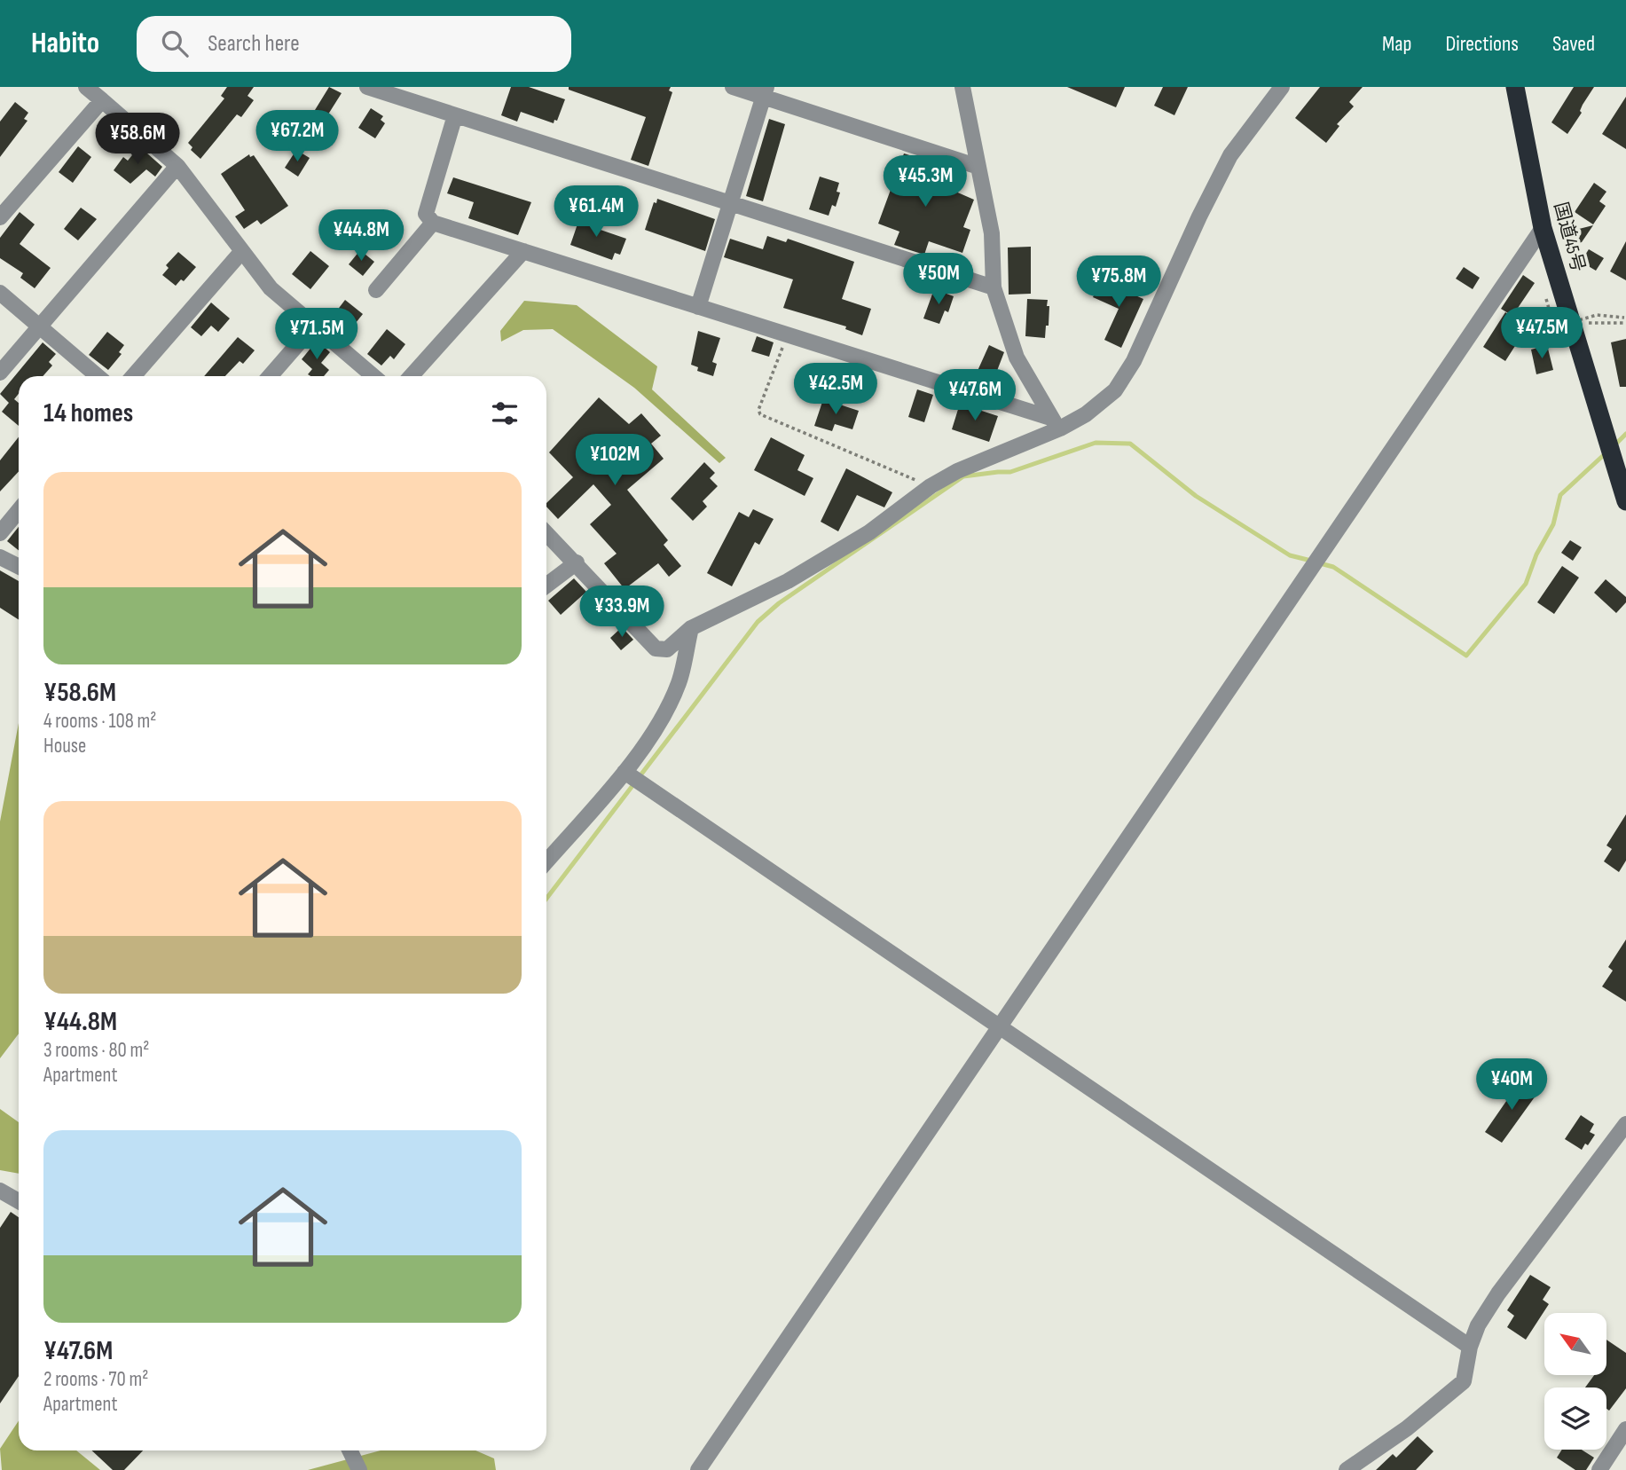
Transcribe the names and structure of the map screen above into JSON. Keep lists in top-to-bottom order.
{
  "streets": {
    "highway": ["国道45号"]
  },
  "north": "top left",
  "page": {
    "header": "Habito",
    "search": "Search here",
    "nav": ["Map", "Directions", "Saved"],
    "price": [
      "¥67.2M",
      "¥58.6M",
      "¥45.3M",
      "¥61.4M",
      "¥44.8M",
      "¥50M",
      "¥75.8M",
      "¥47.5M",
      "¥71.5M",
      "¥42.5M",
      "¥47.6M",
      "¥102M",
      "¥33.9M",
      "¥40M"
    ],
    "heading": "14 homes",
    "list": [
      {
        "name": "¥58.6M",
        "note": "4 rooms · 108 m² · House"
      },
      {
        "name": "¥44.8M",
        "note": "3 rooms · 80 m² · Apartment"
      },
      {
        "name": "¥47.6M",
        "note": "2 rooms · 70 m² · Apartment"
      }
    ]
  }
}
